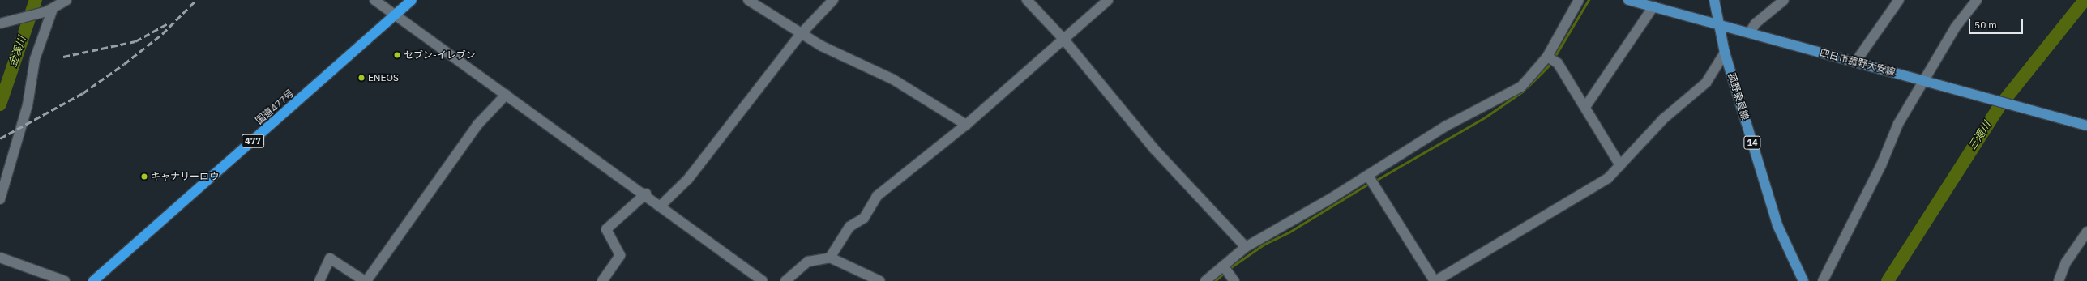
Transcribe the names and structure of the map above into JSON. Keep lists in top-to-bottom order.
{
  "streets": {
    "highway": ["国道477号", "477"],
    "main road": ["四日市菰野大安線", "菰野東員線", "14"]
  },
  "crossings": [
    ["四日市菰野大安線", "菰野東員線"]
  ],
  "water": ["金溪川", "三滝川"],
  "places": ["セブン-イレブン", "ENEOS", "キャナリーロウ"],
  "scale_bar": "50 m"
}
